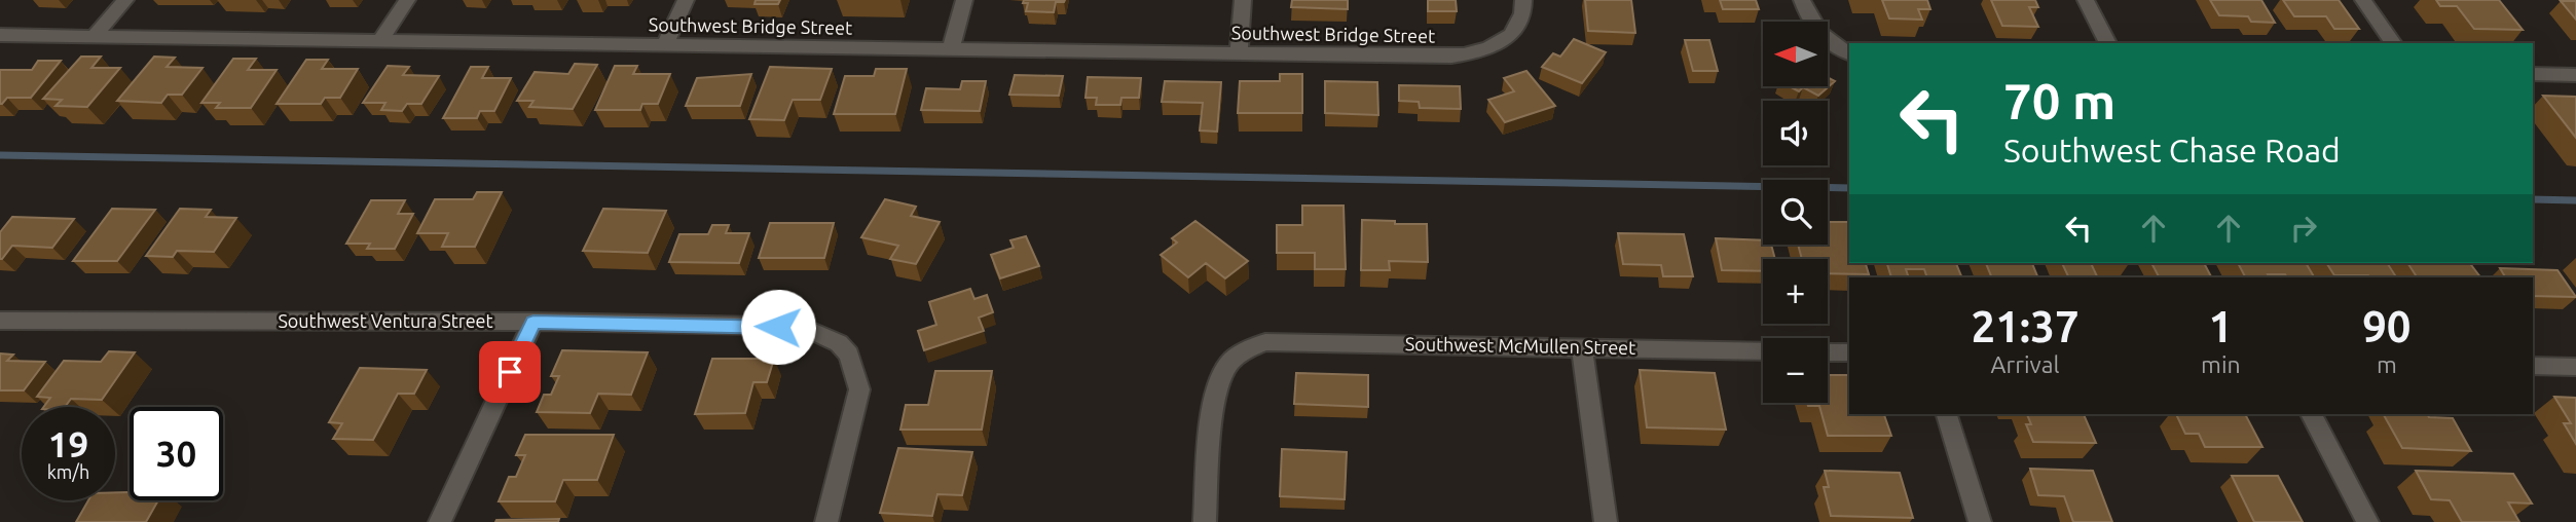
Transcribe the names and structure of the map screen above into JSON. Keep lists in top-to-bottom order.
{
  "streets": {
    "street": ["Southwest Bridge Street", "Southwest Ventura Street", "Southwest McMullen Street"]
  },
  "north": "left",
  "page": {
    "map_buttons": ["+", "−"],
    "turn": ["70 m", "Southwest Chase Road"],
    "eta": [
      "21:37",
      "Arrival",
      "1",
      "min",
      "90",
      "m"
    ],
    "speed": "19 km/h",
    "limit": "30"
  }
}
